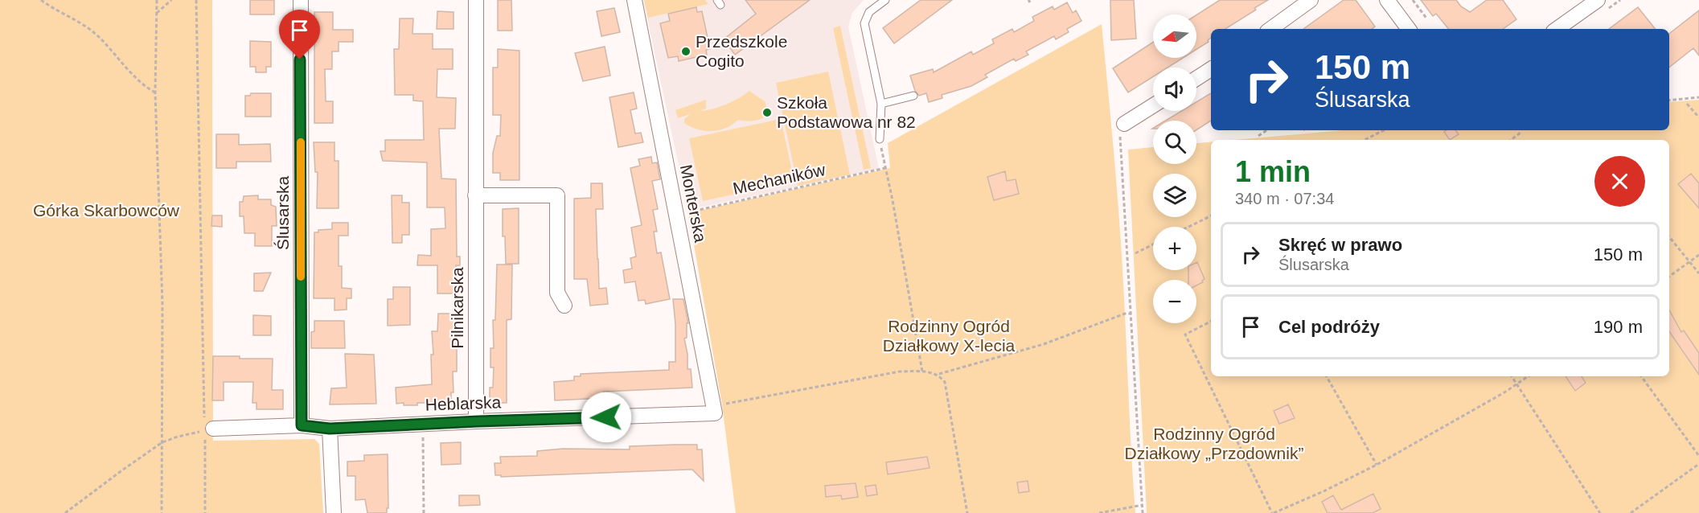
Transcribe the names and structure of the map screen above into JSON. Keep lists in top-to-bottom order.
{
  "streets": {
    "street": [
      "Monterska",
      "Ślusarska",
      "Pilnikarska",
      "Heblarska"
    ],
    "path": ["Mechaników"]
  },
  "crossings": [
    ["Mechaników", "Monterska"],
    ["Monterska", "Heblarska"],
    ["Ślusarska", "Heblarska"],
    ["Pilnikarska", "Heblarska"]
  ],
  "parks": ["Górka Skarbowców", "Rodzinny Ogród Działkowy X-lecia", "Rodzinny Ogród Działkowy „Przodownik”"],
  "places": ["Przedszkole Cogito", "Szkoła Podstawowa nr 82"],
  "north": "left",
  "page": {
    "map_buttons": ["+", "−"],
    "turn": ["150 m", "Ślusarska"],
    "heading": ["1 min", "340 m · 07:34"],
    "list": [
      {
        "name": "Skręć w prawo",
        "note": "Ślusarska",
        "value": "150 m"
      },
      {
        "name": "Cel podróży",
        "value": "190 m"
      }
    ]
  }
}
